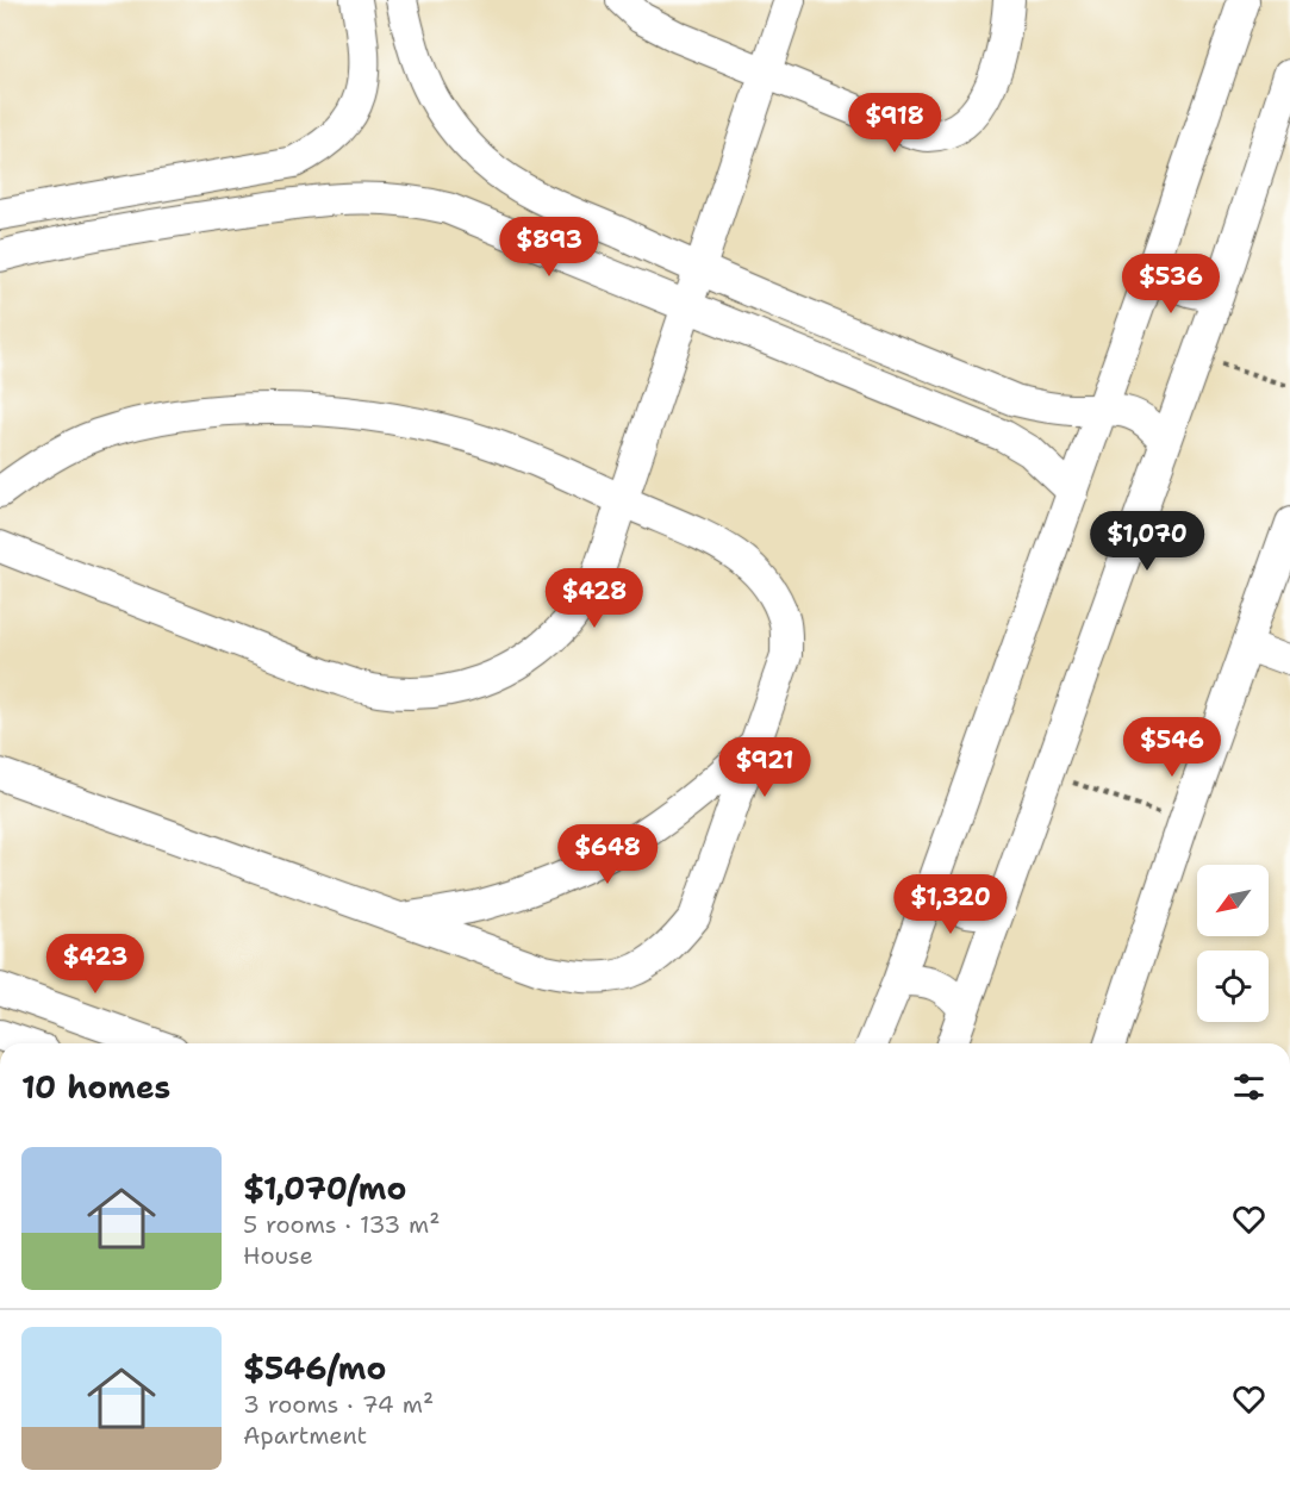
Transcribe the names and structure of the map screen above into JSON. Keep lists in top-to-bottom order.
{
  "north": "bottom left",
  "page": {
    "price": [
      "$918",
      "$893",
      "$536",
      "$1,070",
      "$428",
      "$546",
      "$921",
      "$648",
      "$1,320",
      "$423"
    ],
    "heading": "10 homes",
    "list": [
      {
        "name": "$1,070/mo",
        "note": "5 rooms · 133 m² · House"
      },
      {
        "name": "$546/mo",
        "note": "3 rooms · 74 m² · Apartment"
      }
    ]
  }
}
